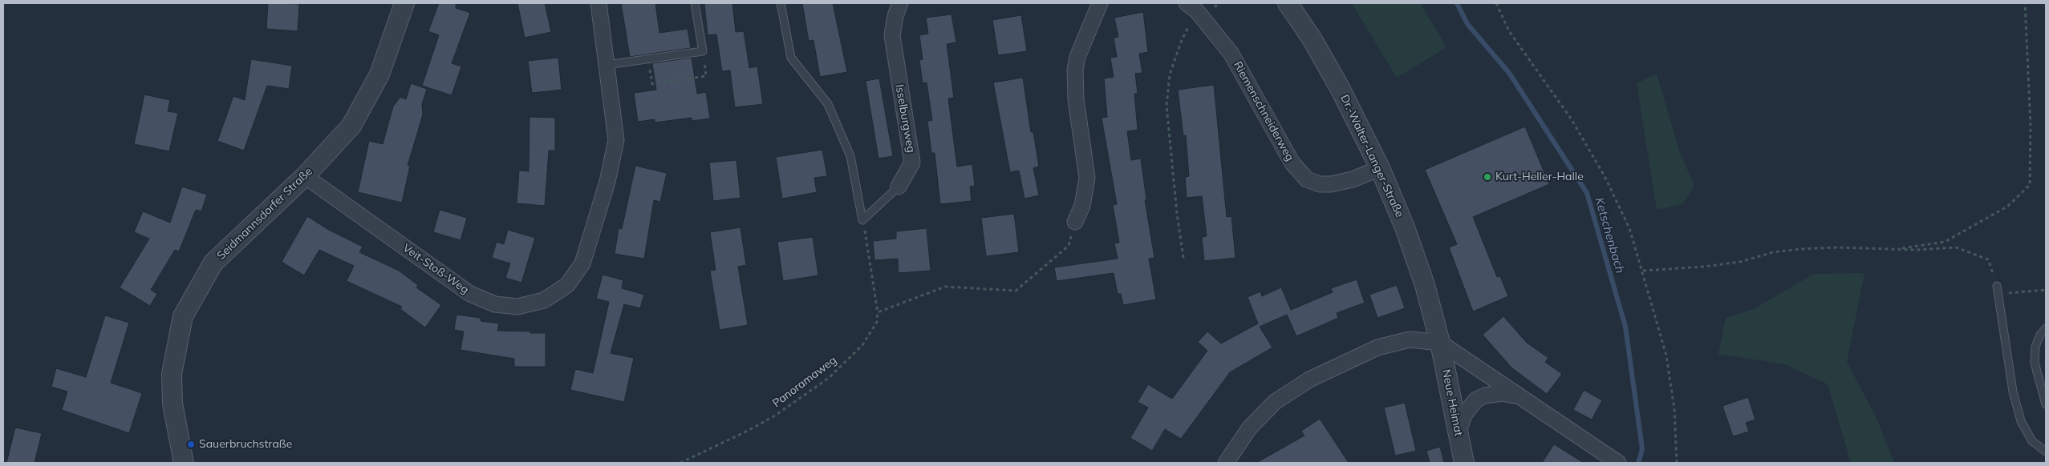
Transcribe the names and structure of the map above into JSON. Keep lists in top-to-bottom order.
{
  "streets": {
    "street": [
      "Riemenschneiderweg",
      "Isselburgweg",
      "Dr.-Walter-Langer-Straße",
      "Seidmannsdorfer Straße",
      "Veit-Stoß-Weg",
      "Neue Heimat"
    ],
    "path": ["Panoramaweg"]
  },
  "crossings": [
    ["Riemenschneiderweg", "Dr.-Walter-Langer-Straße"],
    ["Dr.-Walter-Langer-Straße", "Neue Heimat"],
    ["Seidmannsdorfer Straße", "Veit-Stoß-Weg"]
  ],
  "water": ["Ketschenbach"],
  "places": ["Kurt-Heller-Halle", "Sauerbruchstraße"]
}
